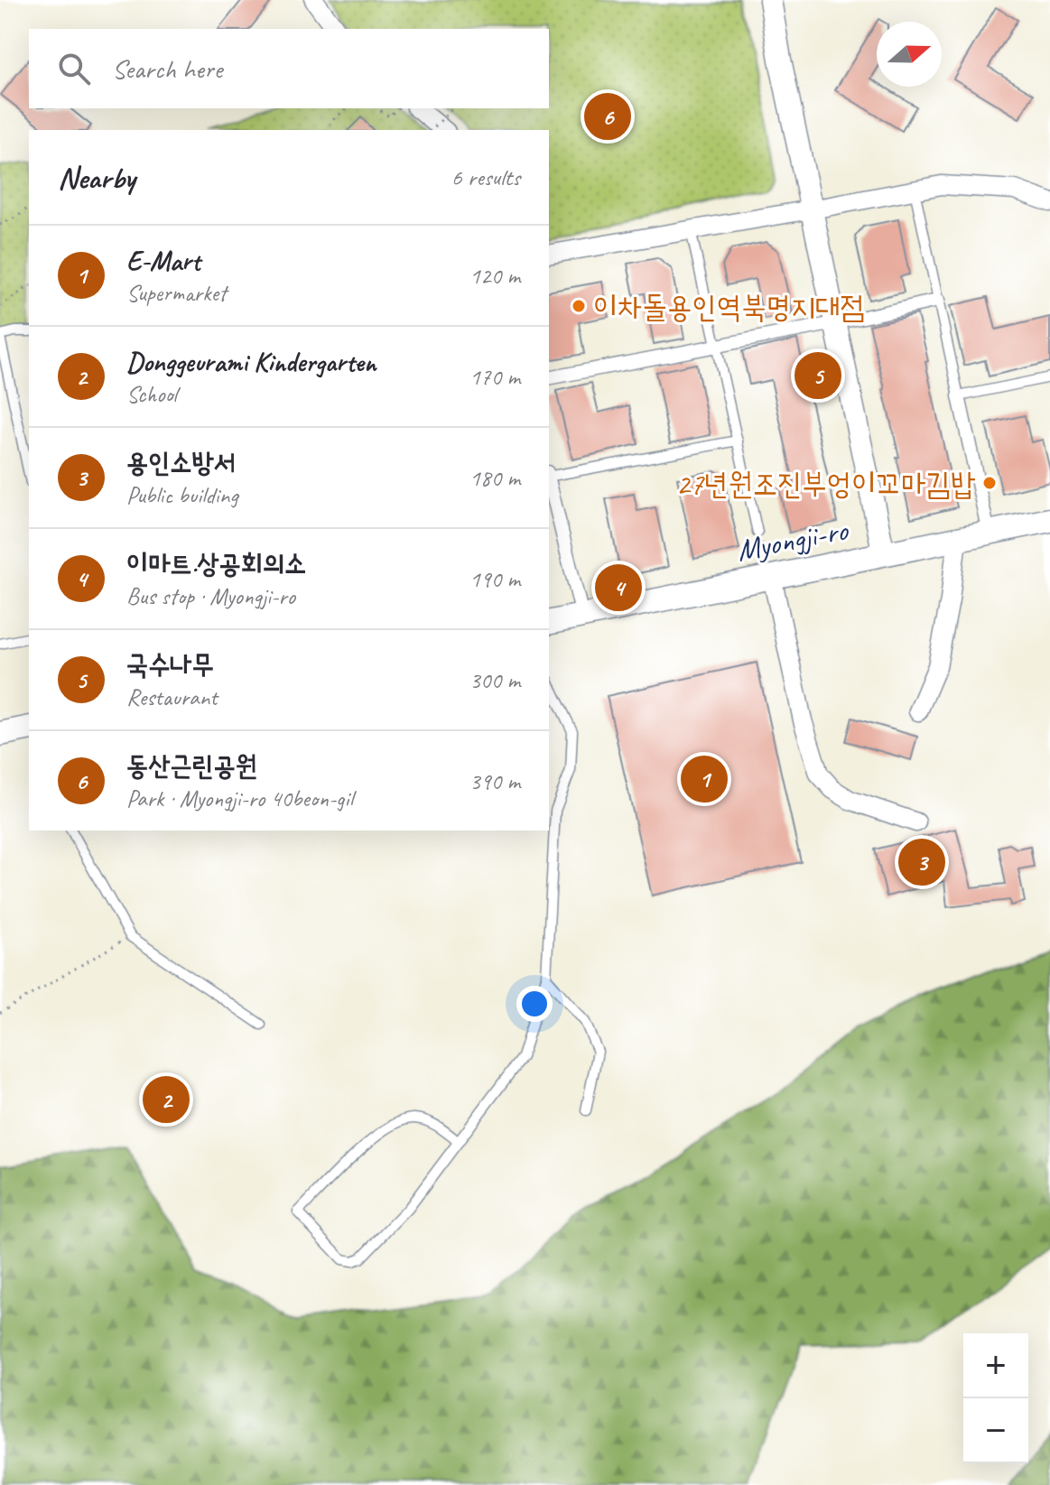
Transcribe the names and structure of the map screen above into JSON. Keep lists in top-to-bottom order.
{
  "streets": {
    "main road": ["Myongji-ro"]
  },
  "places": ["이차돌용인역북명지대점", "27년원조진부엉이꼬마김밥"],
  "north": "right",
  "page": {
    "search": "Search here",
    "pins": [
      "6",
      "5",
      "4",
      "1",
      "3",
      "2"
    ],
    "heading": ["Nearby", "6 results"],
    "list": [
      {
        "mark": "1",
        "name": "E-Mart",
        "note": "Supermarket",
        "value": "120 m"
      },
      {
        "mark": "2",
        "name": "Donggeurami Kindergarten",
        "note": "School",
        "value": "170 m"
      },
      {
        "mark": "3",
        "name": "용인소방서",
        "note": "Public building",
        "value": "180 m"
      },
      {
        "mark": "4",
        "name": "이마트.상공회의소",
        "note": "Bus stop · Myongji-ro",
        "value": "190 m"
      },
      {
        "mark": "5",
        "name": "국수나무",
        "note": "Restaurant",
        "value": "300 m"
      },
      {
        "mark": "6",
        "name": "동산근린공원",
        "note": "Park · Myongji-ro 40beon-gil",
        "value": "390 m"
      }
    ],
    "map_buttons": ["+", "−"]
  }
}
